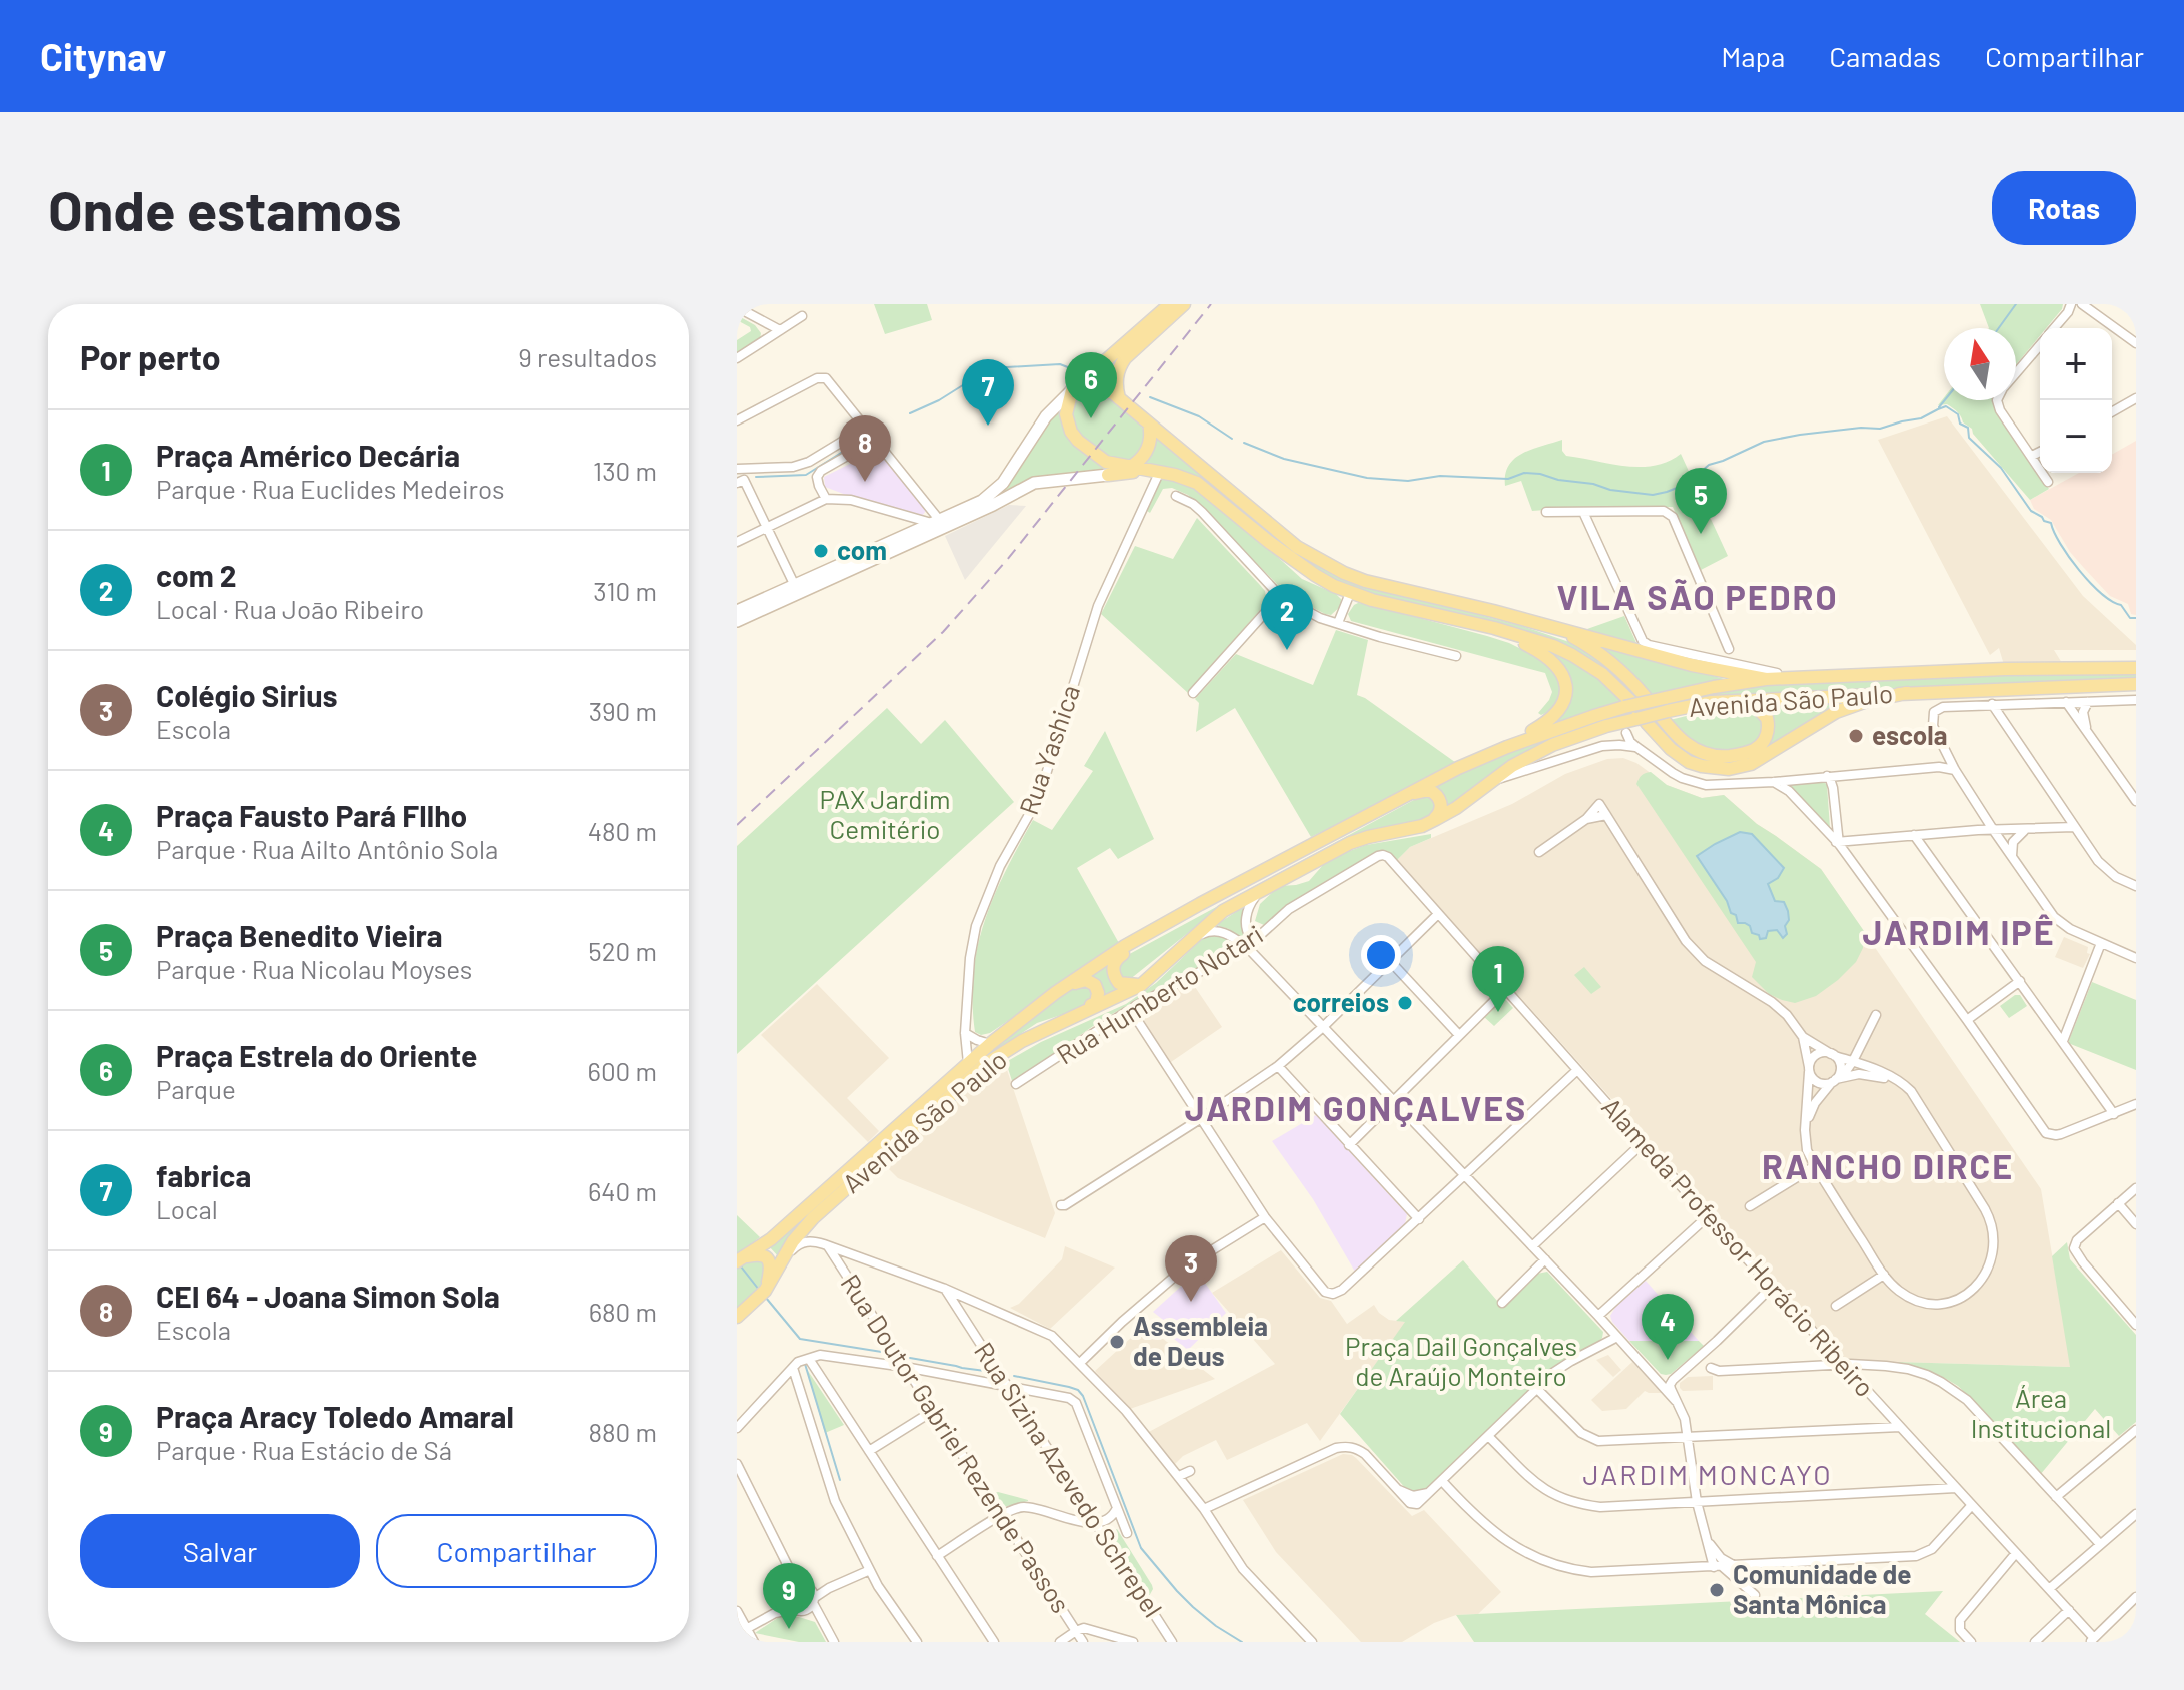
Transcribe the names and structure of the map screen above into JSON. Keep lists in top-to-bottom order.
{
  "streets": {
    "main road": ["Avenida São Paulo"],
    "street": [
      "Rua Yashica",
      "Rua Humberto Notari",
      "Alameda Professor Horácio Ribeiro",
      "Rua Doutor Gabriel Rezende Passos",
      "Rua Sizina Azevedo Schrepel"
    ]
  },
  "crossings": [
    ["Avenida São Paulo", "Rua Yashica"],
    ["Avenida São Paulo", "Rua Doutor Gabriel Rezende Passos"],
    ["Rua Humberto Notari", "Alameda Professor Horácio Ribeiro"]
  ],
  "districts": [
    "VILA SÃO PEDRO",
    "JARDIM IPÊ",
    "JARDIM GONÇALVES",
    "RANCHO DIRCE",
    "JARDIM MONCAYO"
  ],
  "parks": ["PAX Jardim Cemitério", "Praça Dail Gonçalves de Araújo Monteiro", "Área Institucional"],
  "places": [
    "com",
    "escola",
    "correios",
    "Assembleia de Deus",
    "Comunidade de Santa Mônica"
  ],
  "north": "top",
  "page": {
    "header": "Citynav",
    "nav": ["Mapa", "Camadas", "Compartilhar"],
    "buttons": [
      "Rotas",
      ["Salvar", "Compartilhar"]
    ],
    "title": "Onde estamos",
    "heading": ["Por perto", "9 resultados"],
    "map_buttons": ["+", "−"],
    "pins": [
      "6",
      "7",
      "8",
      "5",
      "2",
      "1",
      "3",
      "4",
      "9"
    ],
    "list": [
      {
        "mark": "1",
        "name": "Praça Américo Decária",
        "note": "Parque · Rua Euclides Medeiros",
        "value": "130 m"
      },
      {
        "mark": "2",
        "name": "com 2",
        "note": "Local · Rua Joāo Ribeiro",
        "value": "310 m"
      },
      {
        "mark": "3",
        "name": "Colégio Sirius",
        "note": "Escola",
        "value": "390 m"
      },
      {
        "mark": "4",
        "name": "Praça Fausto Pará FIlho",
        "note": "Parque · Rua Ailto Antônio Sola",
        "value": "480 m"
      },
      {
        "mark": "5",
        "name": "Praça Benedito Vieira",
        "note": "Parque · Rua Nicolau Moyses",
        "value": "520 m"
      },
      {
        "mark": "6",
        "name": "Praça Estrela do Oriente",
        "note": "Parque",
        "value": "600 m"
      },
      {
        "mark": "7",
        "name": "fabrica",
        "note": "Local",
        "value": "640 m"
      },
      {
        "mark": "8",
        "name": "CEI 64 - Joana Simon Sola",
        "note": "Escola",
        "value": "680 m"
      },
      {
        "mark": "9",
        "name": "Praça Aracy Toledo Amaral",
        "note": "Parque · Rua Estácio de Sá",
        "value": "880 m"
      }
    ]
  }
}
